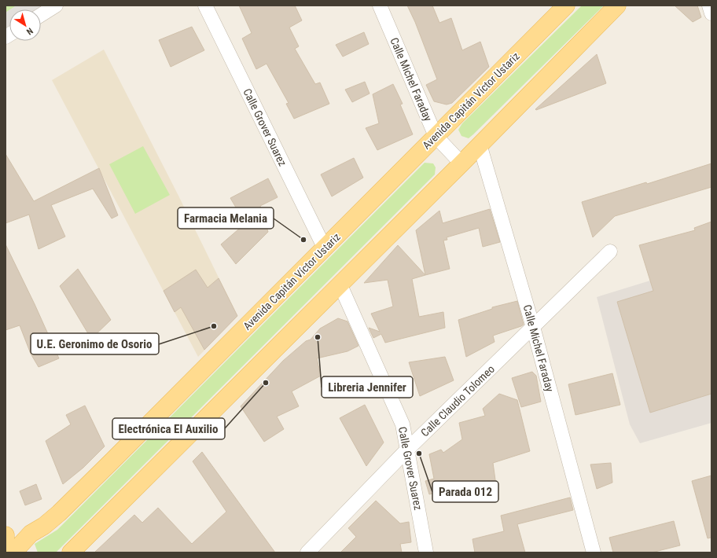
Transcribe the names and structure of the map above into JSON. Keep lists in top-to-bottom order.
{
  "streets": {
    "main road": ["Avenida Capitán Víctor Ustariz"],
    "street": ["Calle Michel Faraday", "Calle Grover Suarez", "Calle Claudio Tolomeo"]
  },
  "crossings": [
    ["Calle Michel Faraday", "Avenida Capitán Víctor Ustariz"],
    ["Calle Michel Faraday", "Calle Claudio Tolomeo"],
    ["Avenida Capitán Víctor Ustariz", "Calle Grover Suarez"],
    ["Calle Grover Suarez", "Calle Claudio Tolomeo"]
  ],
  "places": [
    "Farmacia Melania",
    "U.E. Geronimo de Osorio",
    "Libreria Jennifer",
    "Electrónica El Auxilio",
    "Parada 012"
  ],
  "north": "bottom right"
}
